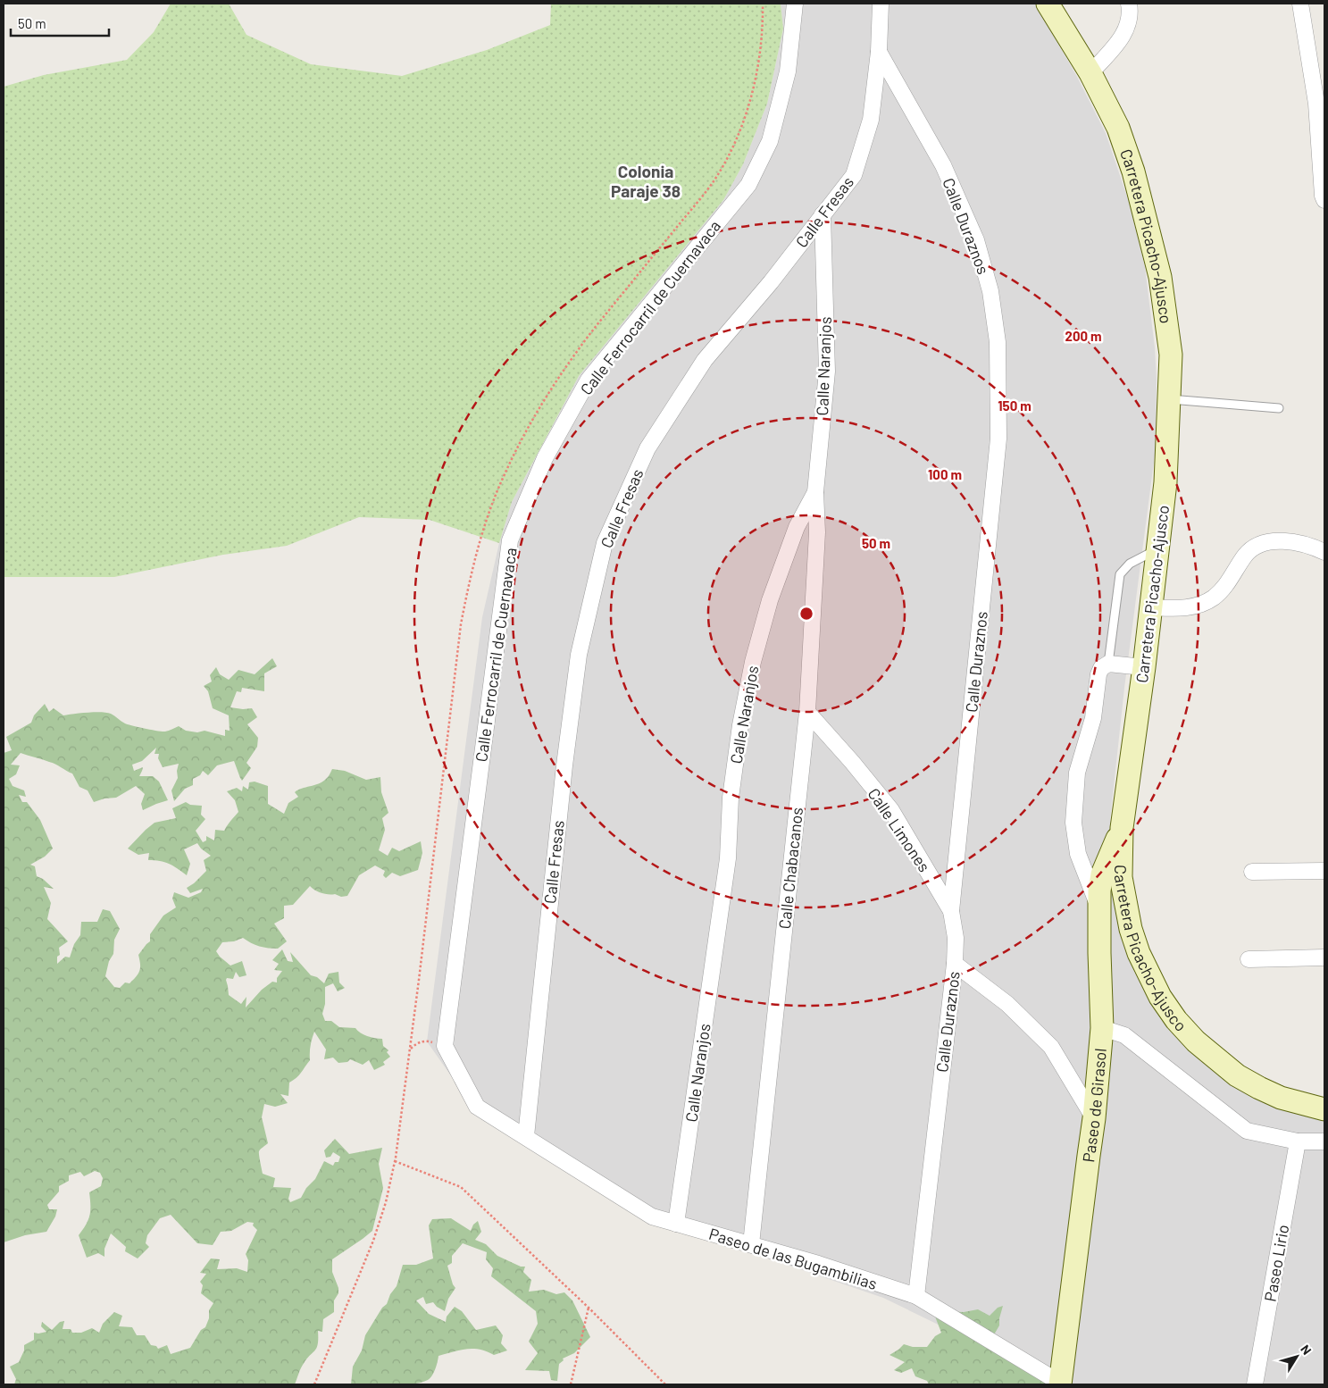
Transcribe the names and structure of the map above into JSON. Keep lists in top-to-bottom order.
{
  "streets": {
    "main road": ["Carretera Picacho-Ajusco", "Paseo de Girasol"],
    "street": [
      "Calle Fresas",
      "Calle Duraznos",
      "Calle Ferrocarril de Cuernavaca",
      "Calle Naranjos",
      "Calle Limones",
      "Calle Chabacanos",
      "Paseo de las Bugambilias",
      "Paseo Lirio"
    ]
  },
  "crossings": [
    ["Calle Fresas", "Calle Duraznos"],
    ["Calle Fresas", "Calle Naranjos"],
    ["Calle Fresas", "Paseo de las Bugambilias"],
    ["Calle Duraznos", "Calle Limones"],
    ["Calle Duraznos", "Paseo de las Bugambilias"],
    ["Carretera Picacho-Ajusco", "Paseo de Girasol"],
    ["Calle Naranjos", "Calle Chabacanos"],
    ["Calle Naranjos", "Paseo de las Bugambilias"],
    ["Calle Limones", "Calle Chabacanos"],
    ["Calle Chabacanos", "Paseo de las Bugambilias"],
    ["Paseo de Girasol", "Paseo de las Bugambilias"]
  ],
  "districts": ["Colonia Paraje 38"],
  "scale_bar": "50 m",
  "north": "top right",
  "rings": [
    "200 m",
    "150 m",
    "100 m",
    "50 m"
  ]
}
